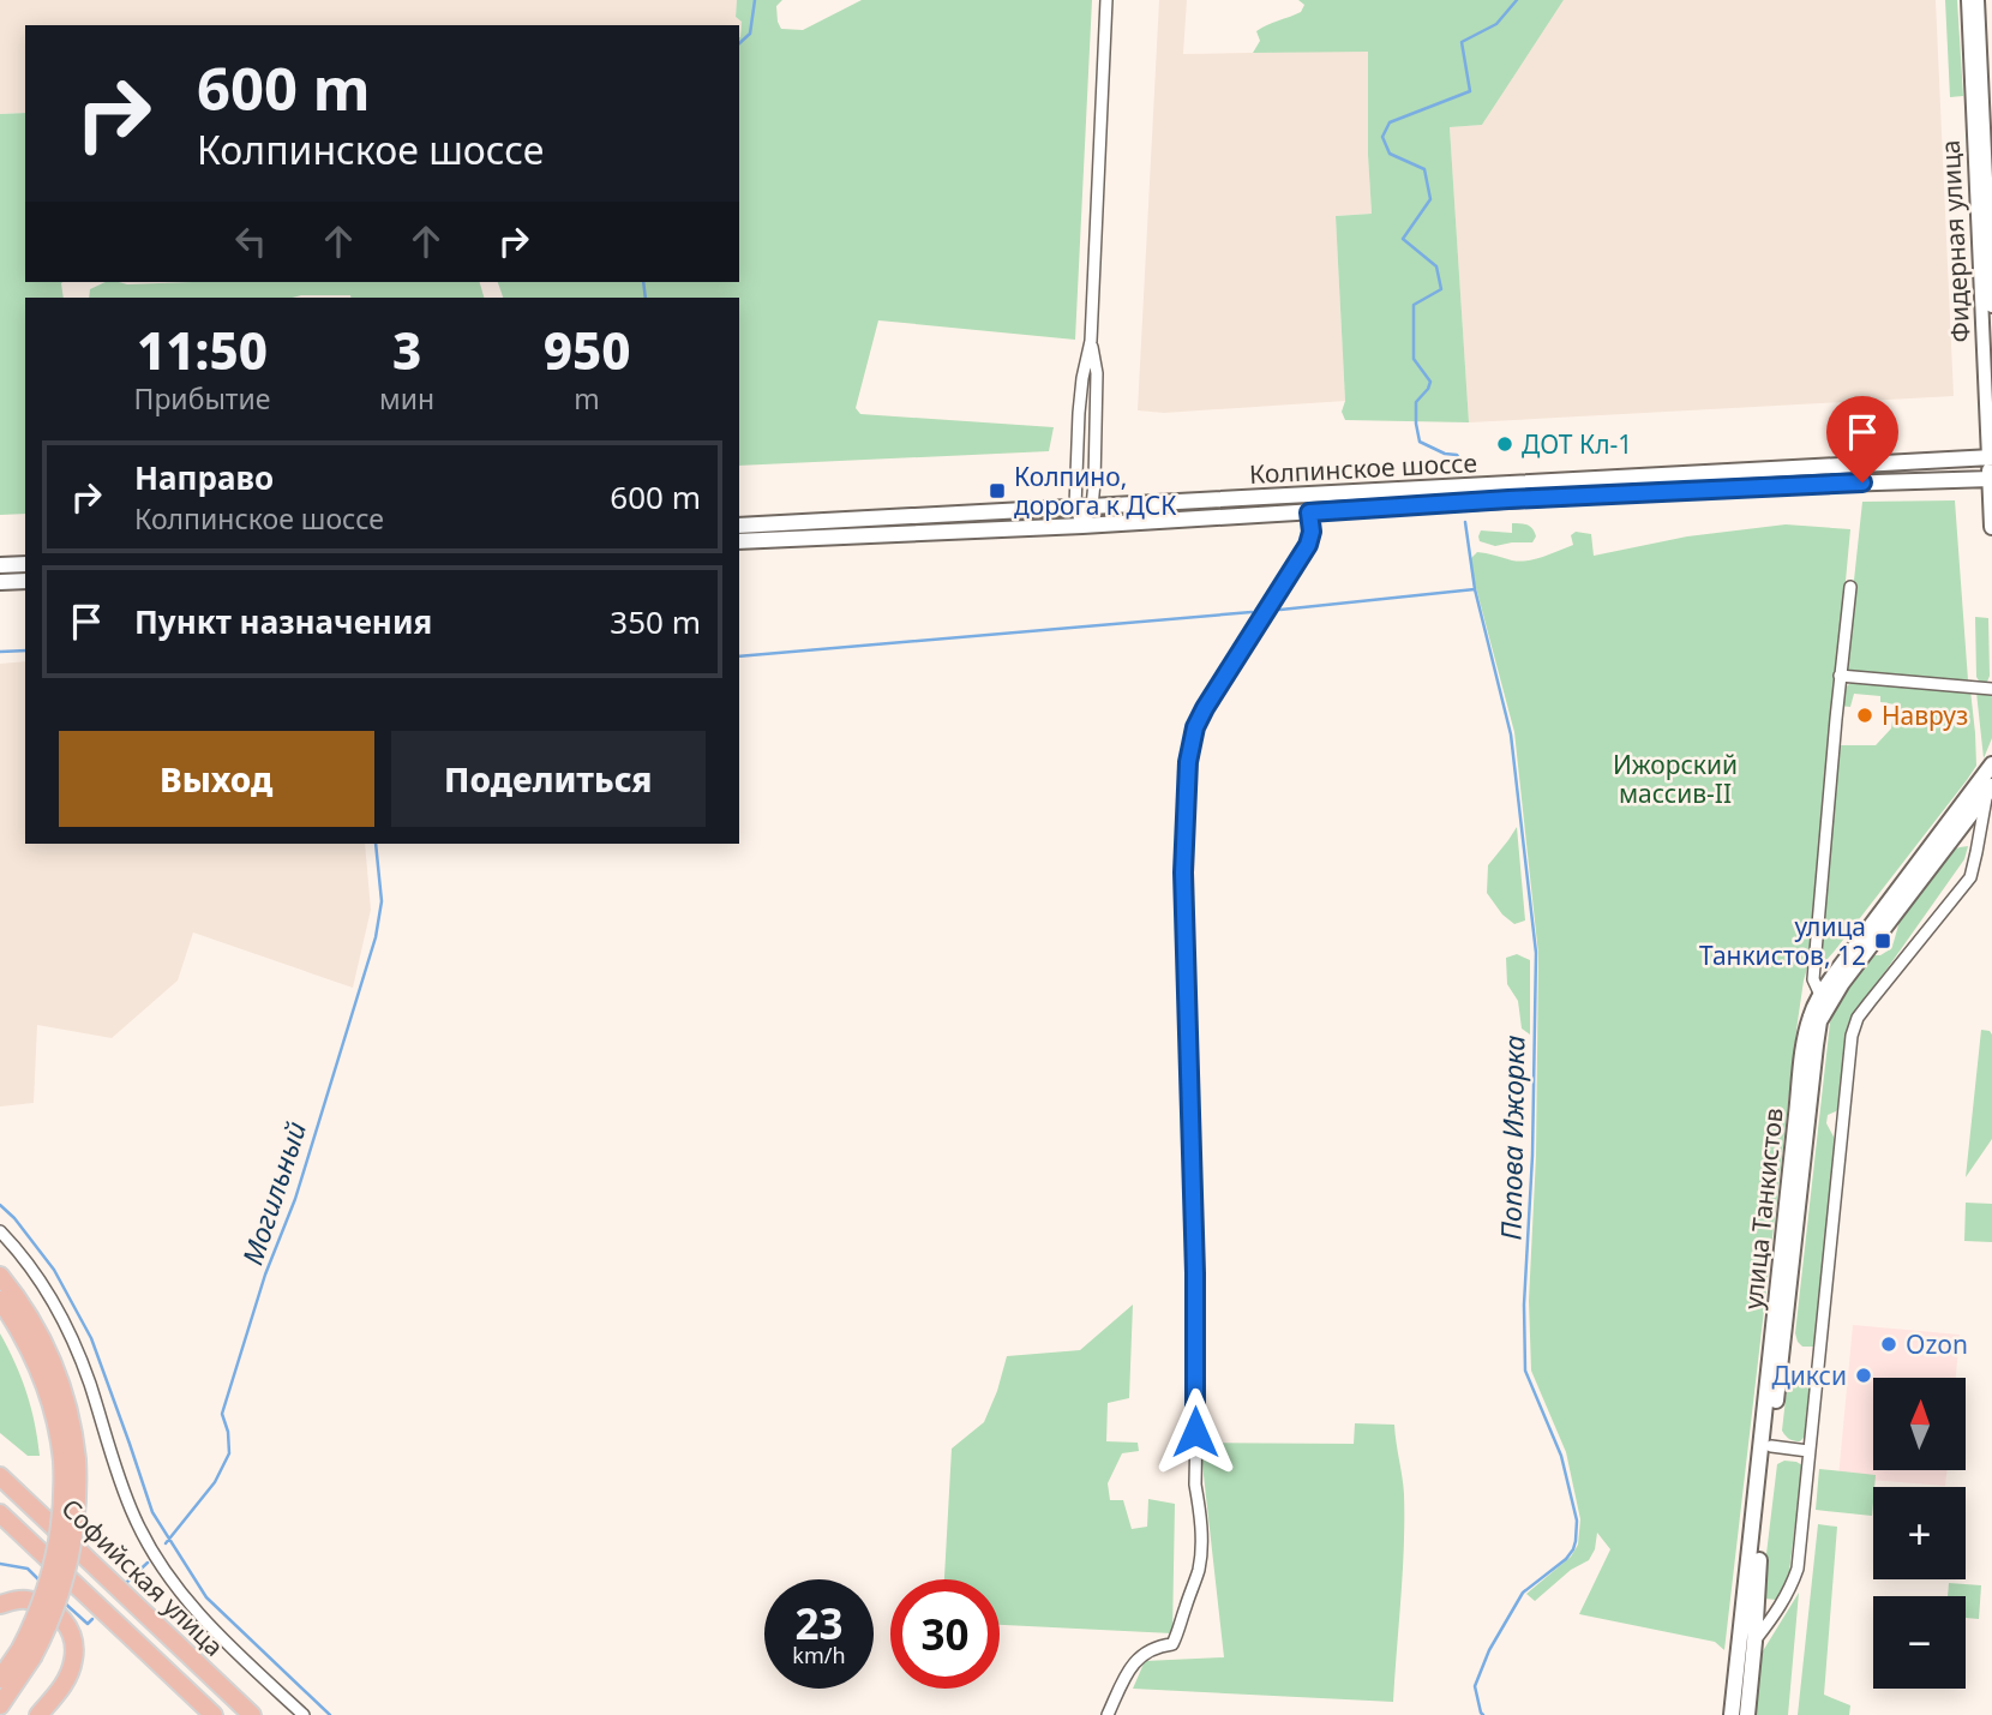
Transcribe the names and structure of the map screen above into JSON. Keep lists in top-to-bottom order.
{
  "streets": {
    "main road": [
      "Фидерная улица",
      "Колпинское шоссе",
      "улица Танкистов",
      "Софийская улица"
    ]
  },
  "crossings": [
    ["Фидерная улица", "Колпинское шоссе"]
  ],
  "water": ["Попова Ижорка", "Могильный"],
  "parks": ["Ижорский массив-II"],
  "places": {
    "other": [
      "ДОТ Кл-1",
      "Навруз",
      "Ozon",
      "Дикси"
    ],
    "transit": ["Колпино, дорога к ДСК", "улица Танкистов, 12"]
  },
  "north": "top",
  "page": {
    "turn": ["600 m", "Колпинское шоссе"],
    "eta": [
      "11:50",
      "Прибытие",
      "3",
      "мин",
      "950",
      "m"
    ],
    "list": [
      {
        "name": "Направо",
        "note": "Колпинское шоссе",
        "value": "600 m"
      },
      {
        "name": "Пункт назначения",
        "value": "350 m"
      }
    ],
    "buttons": ["Выход", "Поделиться"],
    "map_buttons": ["+", "−"],
    "speed": "23 km/h",
    "limit": "30"
  }
}
